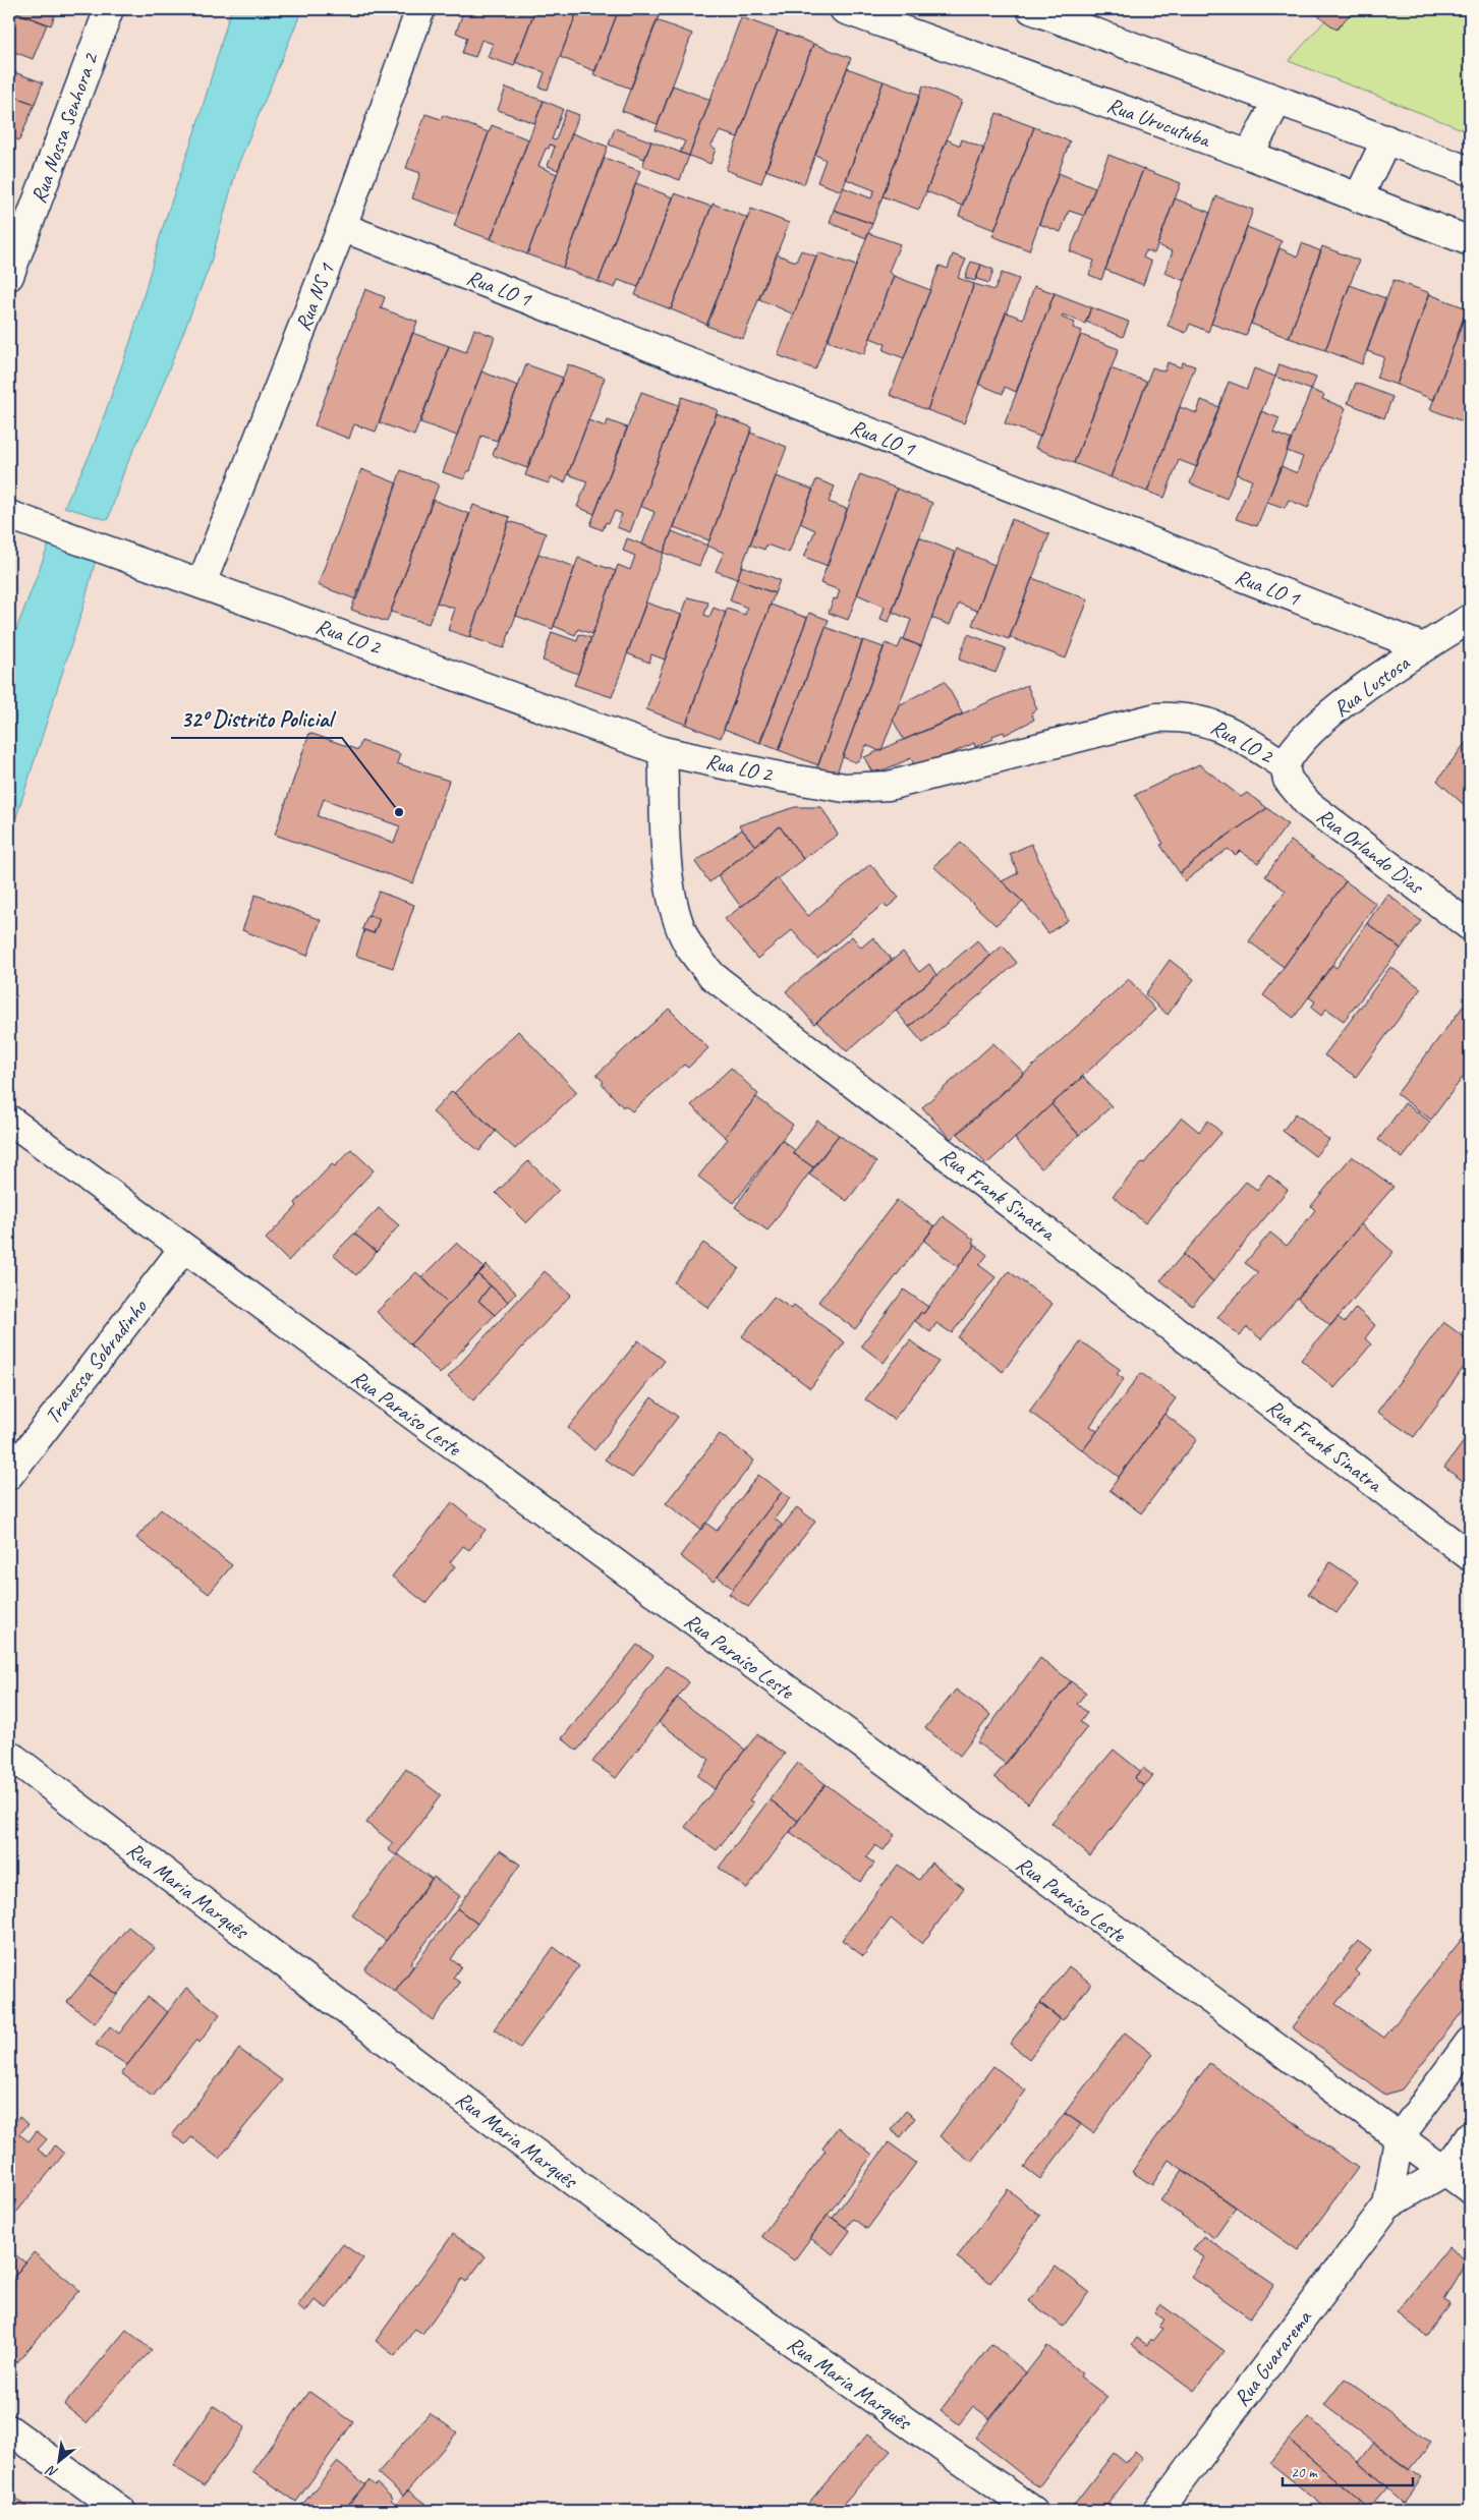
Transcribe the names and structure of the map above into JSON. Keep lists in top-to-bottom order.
{
  "streets": {
    "street": [
      "Rua Urucutuba",
      "Rua Nossa Senhora 2",
      "Rua LO 1",
      "Rua NS 1",
      "Rua LO 2",
      "Rua Lustosa",
      "Rua Orlando Dias",
      "Rua Frank Sinatra",
      "Travessa Sobradinho",
      "Rua Paraíso Leste",
      "Rua Maria Marquês",
      "Rua Guararema"
    ]
  },
  "crossings": [
    ["Rua LO 1", "Rua NS 1"],
    ["Rua LO 1", "Rua Lustosa"],
    ["Rua NS 1", "Rua LO 2"],
    ["Rua LO 2", "Rua Lustosa"],
    ["Rua LO 2", "Rua Orlando Dias"],
    ["Rua LO 2", "Rua Frank Sinatra"],
    ["Rua Lustosa", "Rua Orlando Dias"],
    ["Travessa Sobradinho", "Rua Paraíso Leste"],
    ["Rua Paraíso Leste", "Rua Guararema"]
  ],
  "places": ["32º Distrito Policial"],
  "scale_bar": "20 m",
  "north": "bottom left"
}
